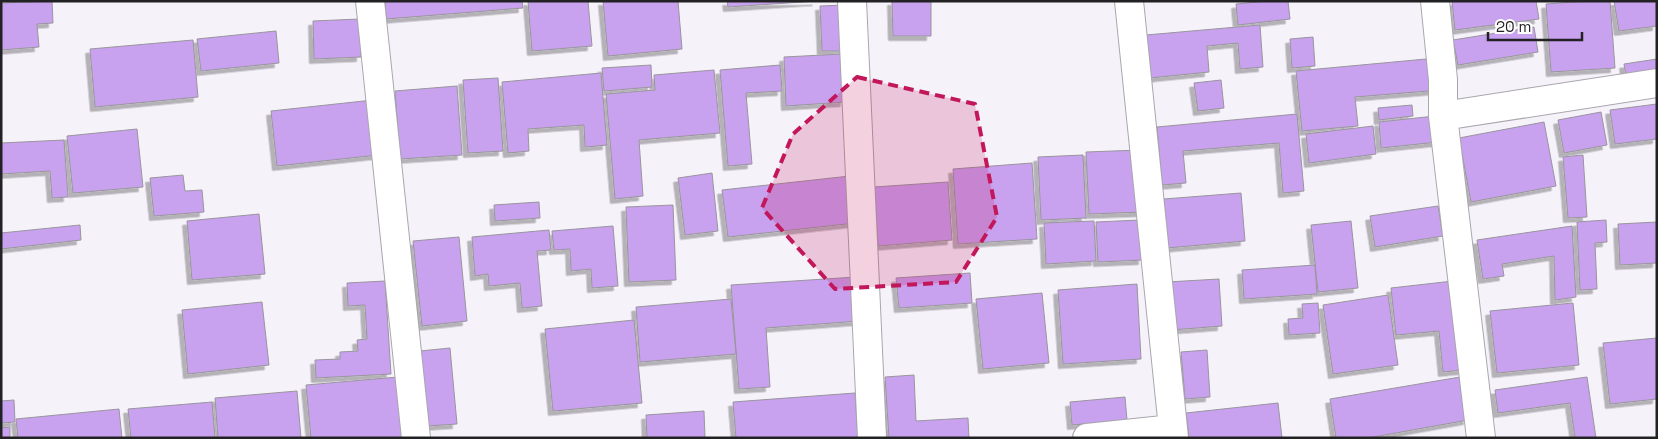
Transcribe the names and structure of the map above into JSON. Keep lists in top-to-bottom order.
{
  "scale_bar": "20 m"
}
